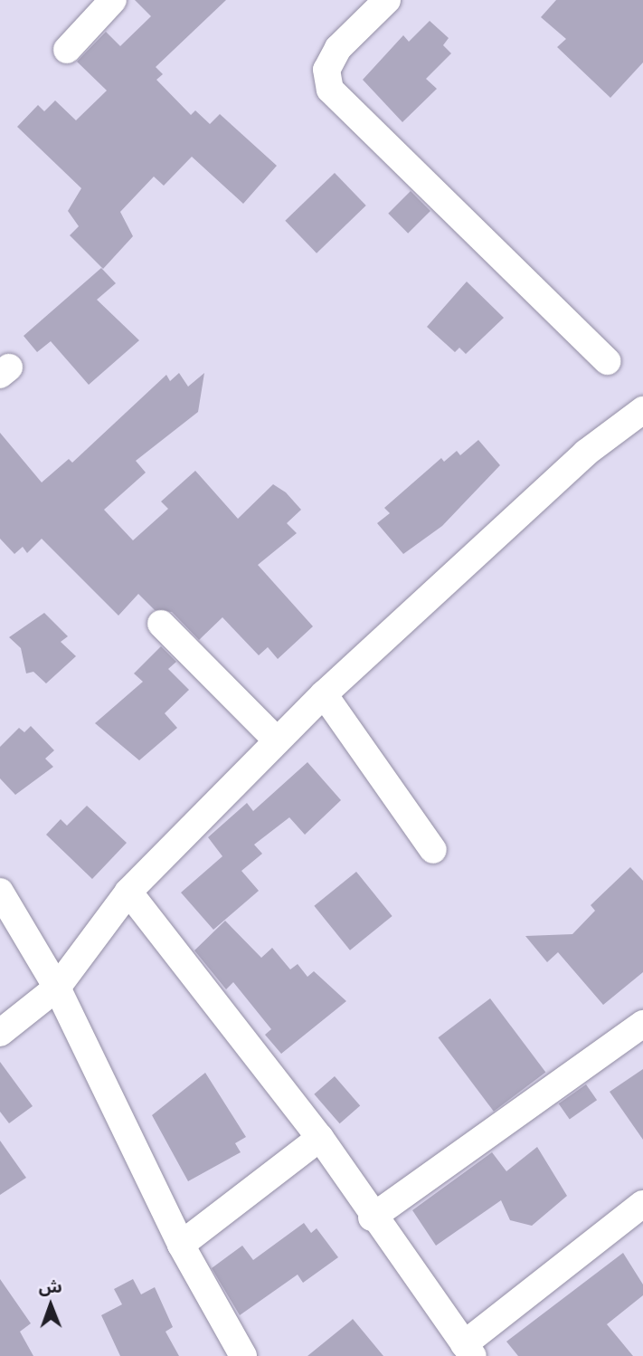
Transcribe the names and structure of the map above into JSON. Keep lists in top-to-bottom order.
{
  "north": "top"
}
